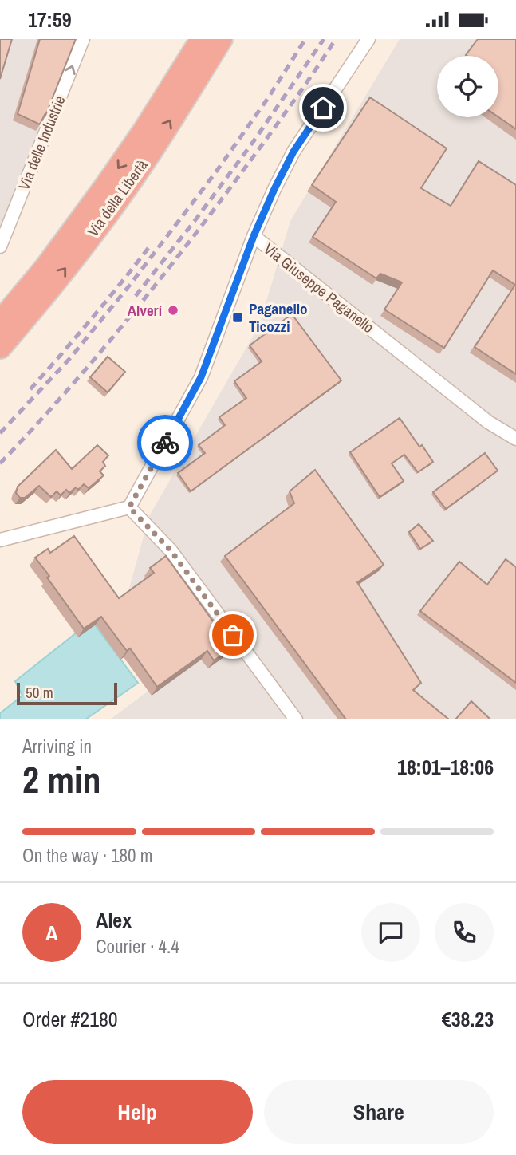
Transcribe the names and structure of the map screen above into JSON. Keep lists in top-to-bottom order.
{
  "streets": {
    "highway": ["Via della Libertà"],
    "street": ["Via delle Industrie", "Via Giuseppe Paganello"]
  },
  "one_way": ["Via delle Industrie"],
  "places": {
    "other": ["Alverí"],
    "transit": ["Paganello Ticozzi"]
  },
  "scale_bar": "50 m",
  "page": {
    "status": "17:59",
    "scale": "50 m",
    "heading": ["2 min", "Arriving in", "18:01–18:06"],
    "panel": [
      "Alex",
      "Courier · 4.4",
      "Order #2180",
      "€38.23"
    ],
    "bar": "On the way · 180 m",
    "round": "A",
    "buttons": ["Help", "Share"]
  }
}
